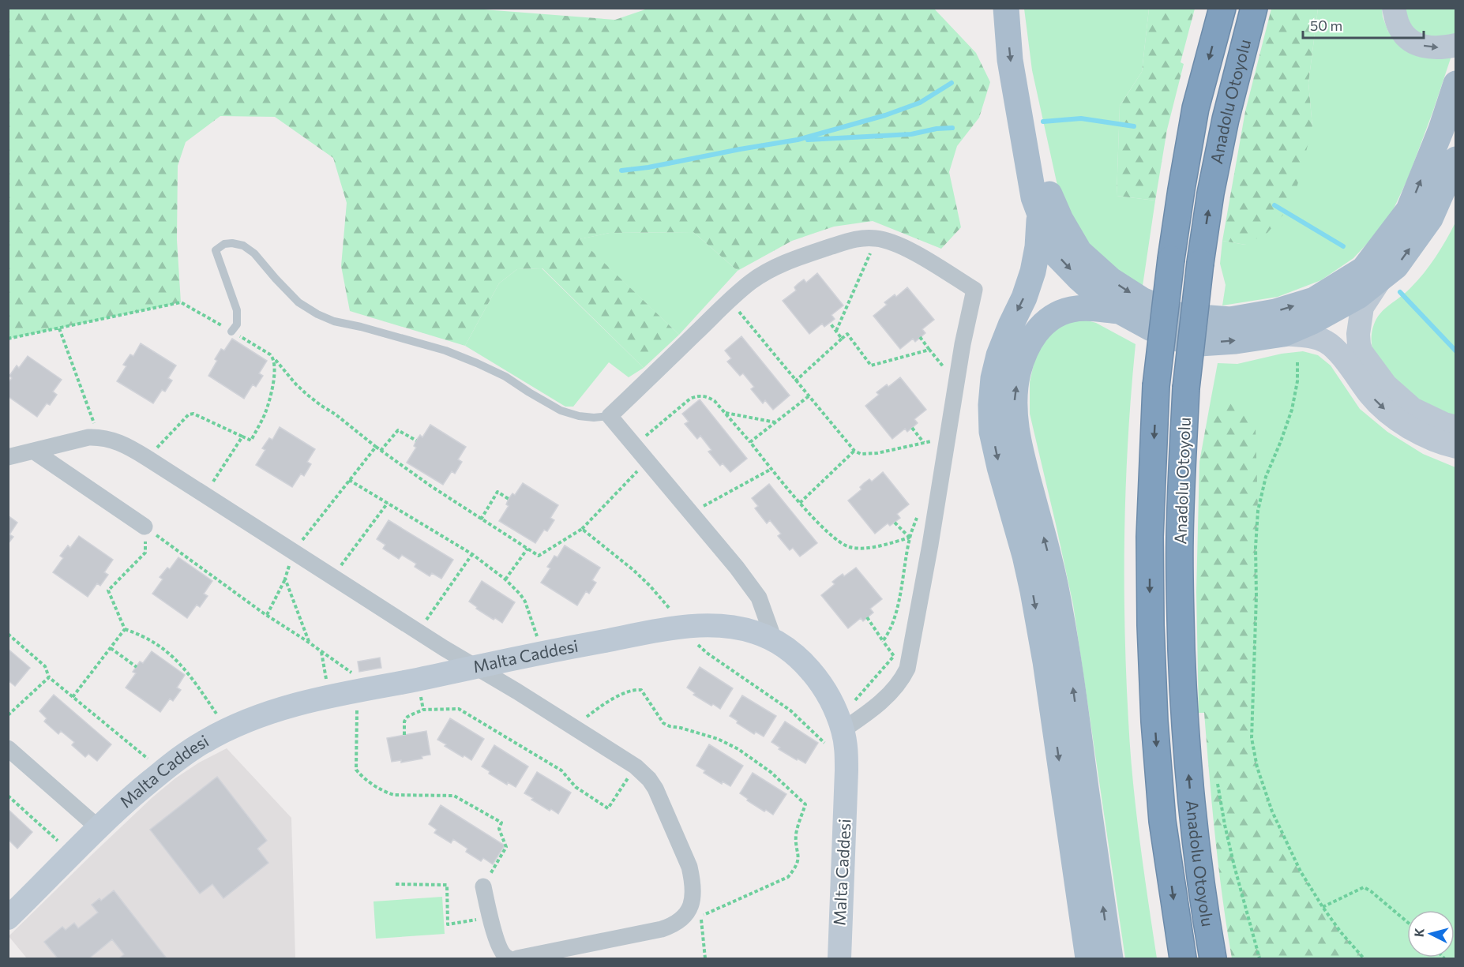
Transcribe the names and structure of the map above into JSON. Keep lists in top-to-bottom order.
{
  "streets": {
    "highway": ["Anadolu Otoyolu"],
    "main road": ["Malta Caddesi"]
  },
  "scale_bar": "50 m",
  "north": "left"
}
